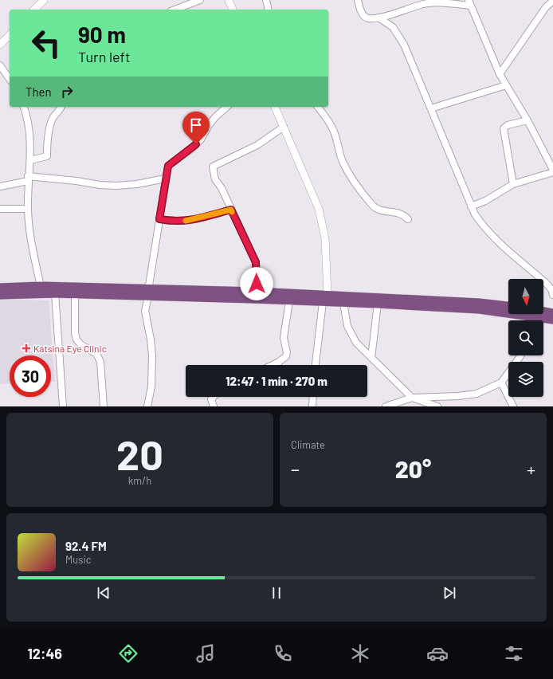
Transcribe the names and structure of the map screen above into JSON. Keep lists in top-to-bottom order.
{
  "places": {
    "health": ["Katsina Eye Clinic"]
  },
  "north": "bottom",
  "page": {
    "turn": ["90 m", "Turn left"],
    "then": "Then",
    "limit": "30",
    "trip": "12:47 · 1 min · 270 m",
    "tile": [
      ["20", "km/h"],
      "Climate"
    ],
    "heat": ["−", "20°", "+"],
    "song": ["92.4 FM", "Music"],
    "tabs": "12:46"
  }
}
